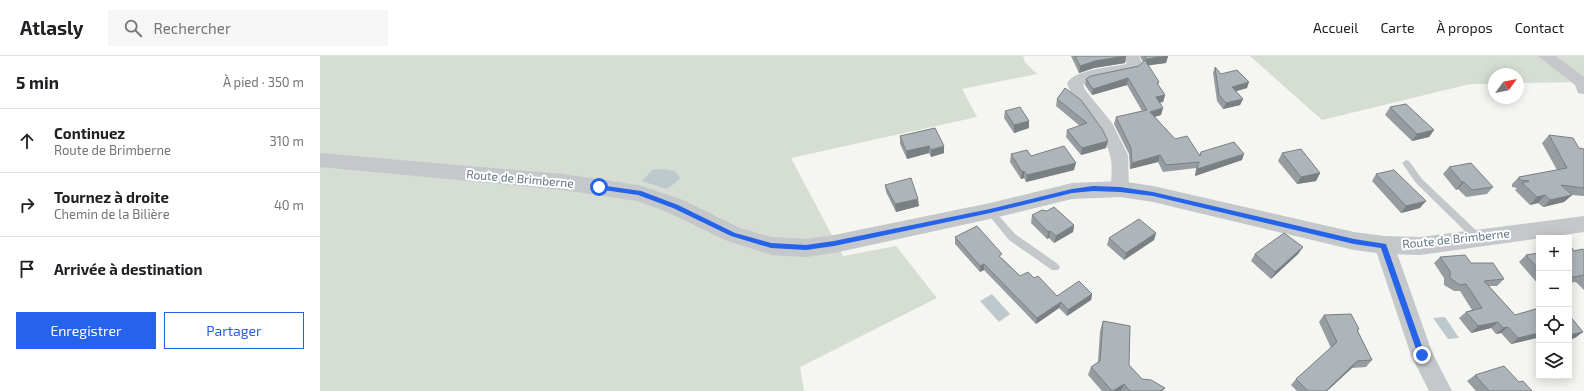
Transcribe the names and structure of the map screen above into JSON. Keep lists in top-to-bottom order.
{
  "streets": {
    "street": ["Route de Brimberne"]
  },
  "north": "top right",
  "page": {
    "header": "Atlasly",
    "search": "Rechercher",
    "nav": [
      "Accueil",
      "Carte",
      "À propos",
      "Contact"
    ],
    "heading": ["5 min", "À pied · 350 m"],
    "list": [
      ["Continuez", "Route de Brimberne", "310 m"],
      ["Tournez à droite", "Chemin de la Bilière", "40 m"],
      "Arrivée à destination"
    ],
    "map_buttons": ["+", "−"],
    "buttons": ["Enregistrer", "Partager"]
  }
}
